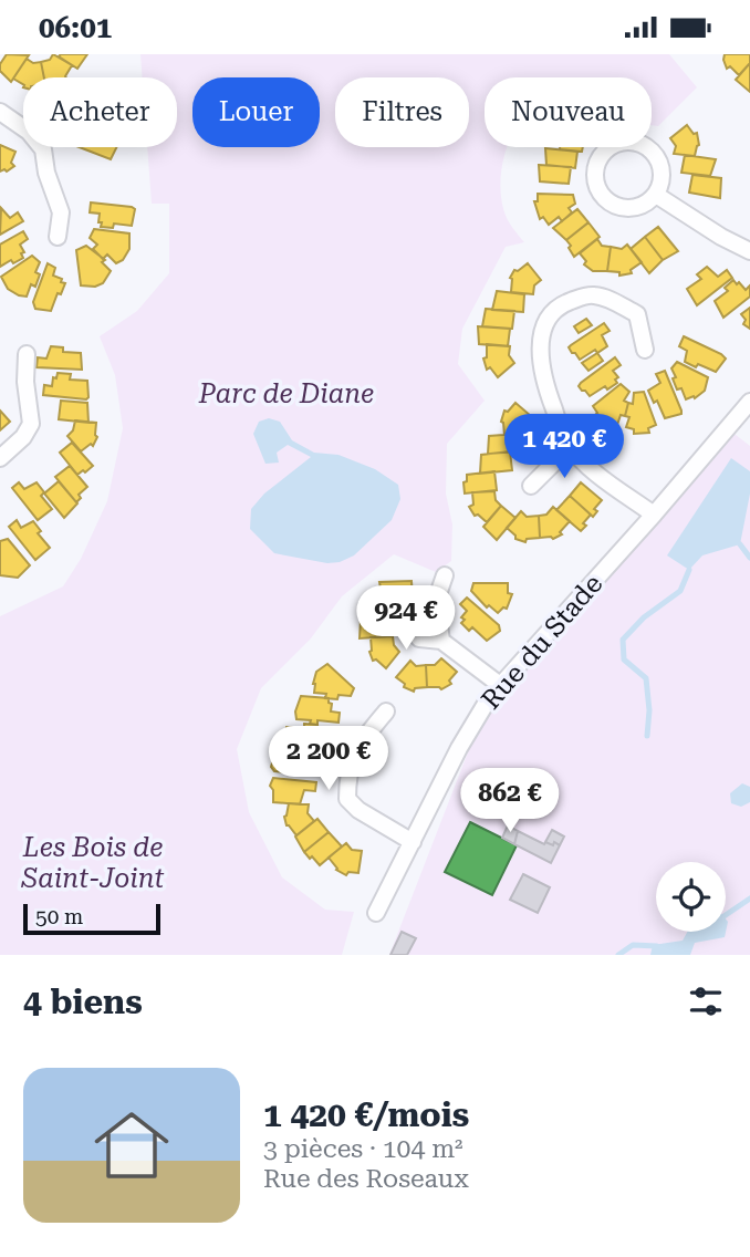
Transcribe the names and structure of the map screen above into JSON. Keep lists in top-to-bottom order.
{
  "streets": {
    "street": ["Rue du Stade"]
  },
  "parks": ["Parc de Diane", "Les Bois de Saint-Joint"],
  "scale_bar": "50 m",
  "page": {
    "status": "06:01",
    "chip": [
      "Acheter",
      "Louer",
      "Filtres",
      "Nouveau"
    ],
    "price": [
      "1 420 €",
      "924 €",
      "2 200 €",
      "862 €"
    ],
    "scale": "50 m",
    "heading": "4 biens",
    "list": [
      {
        "name": "1 420 €/mois",
        "note": "3 pièces · 104 m² · Rue des Roseaux"
      }
    ]
  }
}
